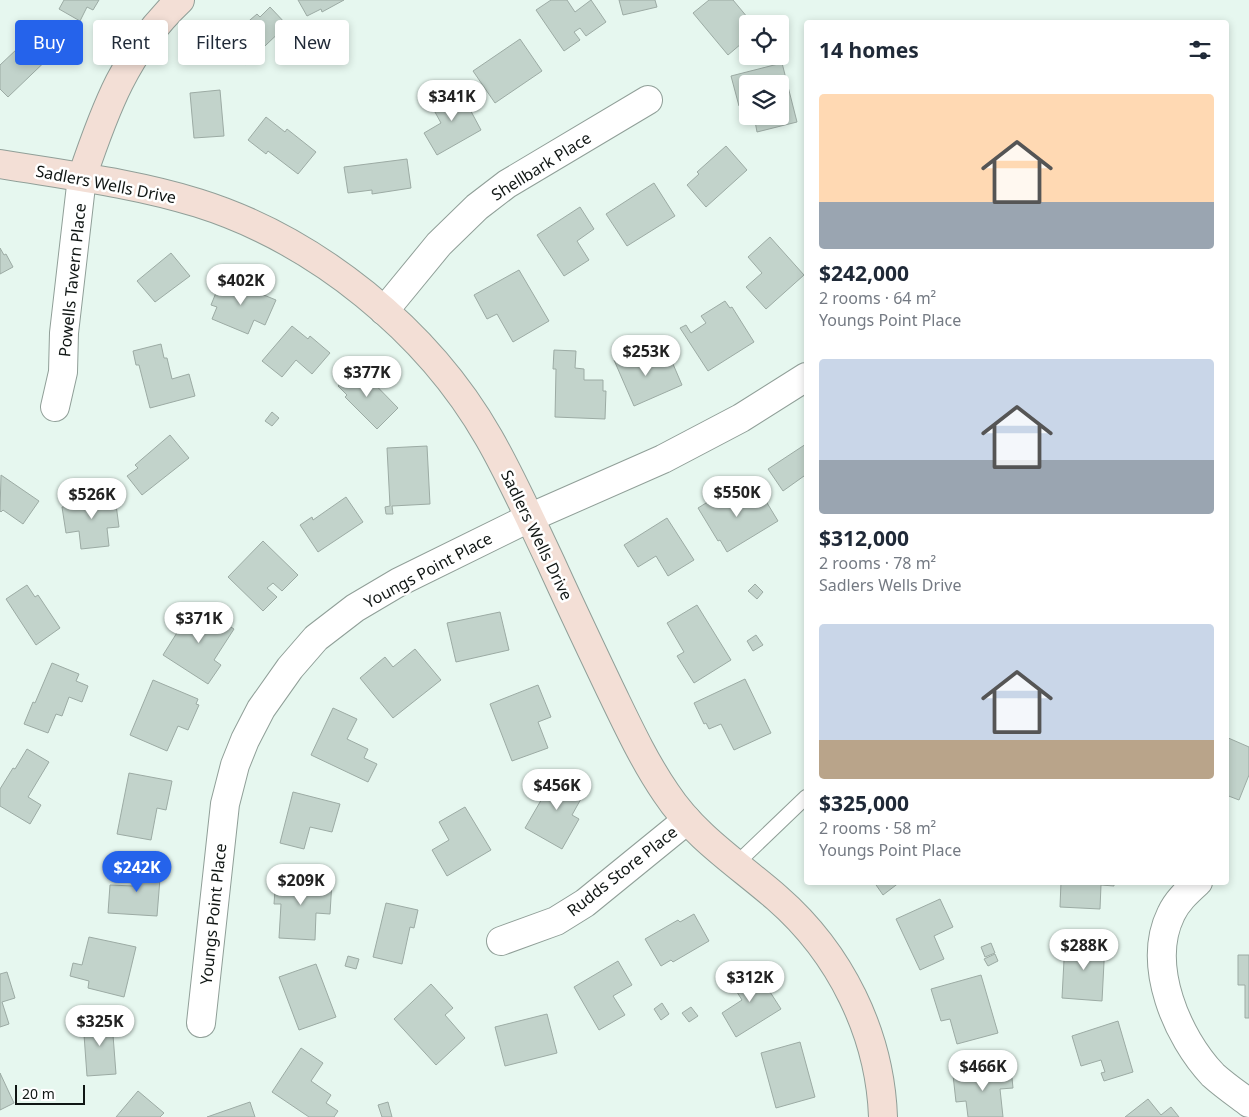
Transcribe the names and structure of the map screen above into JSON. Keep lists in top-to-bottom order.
{
  "streets": {
    "street": [
      "Shellbark Place",
      "Sadlers Wells Drive",
      "Powells Tavern Place",
      "Youngs Point Place",
      "Rudds Store Place"
    ]
  },
  "crossings": [
    ["Shellbark Place", "Sadlers Wells Drive"],
    ["Sadlers Wells Drive", "Powells Tavern Place"],
    ["Sadlers Wells Drive", "Youngs Point Place"],
    ["Sadlers Wells Drive", "Rudds Store Place"]
  ],
  "scale_bar": "20 m",
  "page": {
    "chip": [
      "Buy",
      "Rent",
      "Filters",
      "New"
    ],
    "heading": "14 homes",
    "price": [
      "$341K",
      "$402K",
      "$253K",
      "$377K",
      "$550K",
      "$526K",
      "$371K",
      "$456K",
      "$242K",
      "$209K",
      "$288K",
      "$312K",
      "$325K",
      "$466K"
    ],
    "list": [
      {
        "name": "$242,000",
        "note": "2 rooms · 64 m² · Youngs Point Place"
      },
      {
        "name": "$312,000",
        "note": "2 rooms · 78 m² · Sadlers Wells Drive"
      },
      {
        "name": "$325,000",
        "note": "2 rooms · 58 m² · Youngs Point Place"
      }
    ],
    "scale": "20 m"
  }
}
